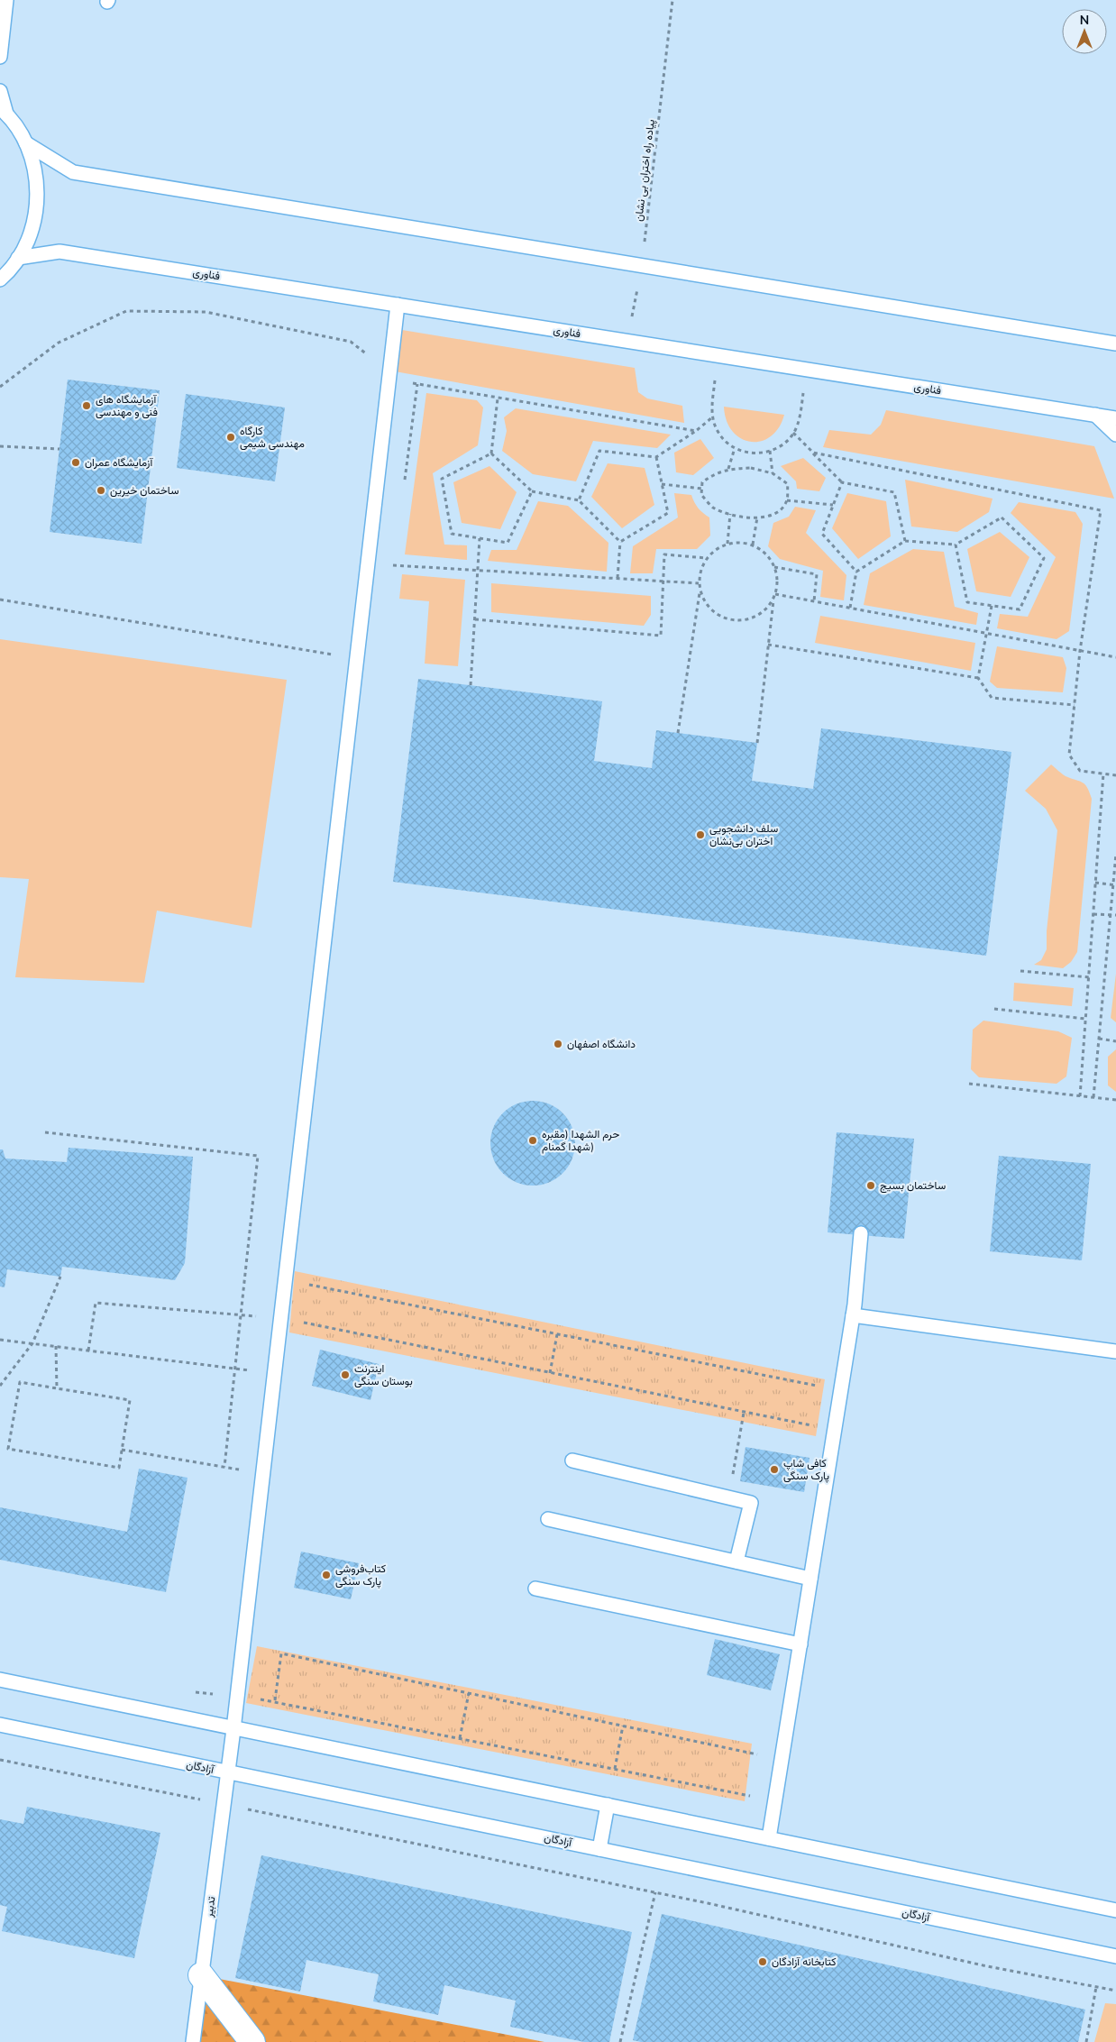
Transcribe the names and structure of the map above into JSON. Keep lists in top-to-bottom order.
{
  "streets": {
    "lane": ["فناوری", "آزادگان", "تدبیر"],
    "path": ["پیاده راه اختران بی نشان"]
  },
  "crossings": [
    ["پیاده راه اختران بی نشان", "فناوری"],
    ["فناوری", "تدبیر"],
    ["آزادگان", "تدبیر"]
  ],
  "places": [
    "آزمایشگاه های فنی و مهندسی",
    "کارگاه مهندسی شیمی",
    "آزمایشگاه عمران",
    "ساختمان خیرین",
    "سلف دانشجویی اختران بی‌نشان",
    "دانشگاه اصفهان",
    "حرم الشهدا (مقبره شهدا گمنام)",
    "ساختمان بسیج",
    "اینترنت بوستان سنگی",
    "کافی شاپ پارک سنگی",
    "کتاب‌فروشی پارک سنگی",
    "کتابخانه آزادگان"
  ],
  "north": "top"
}
